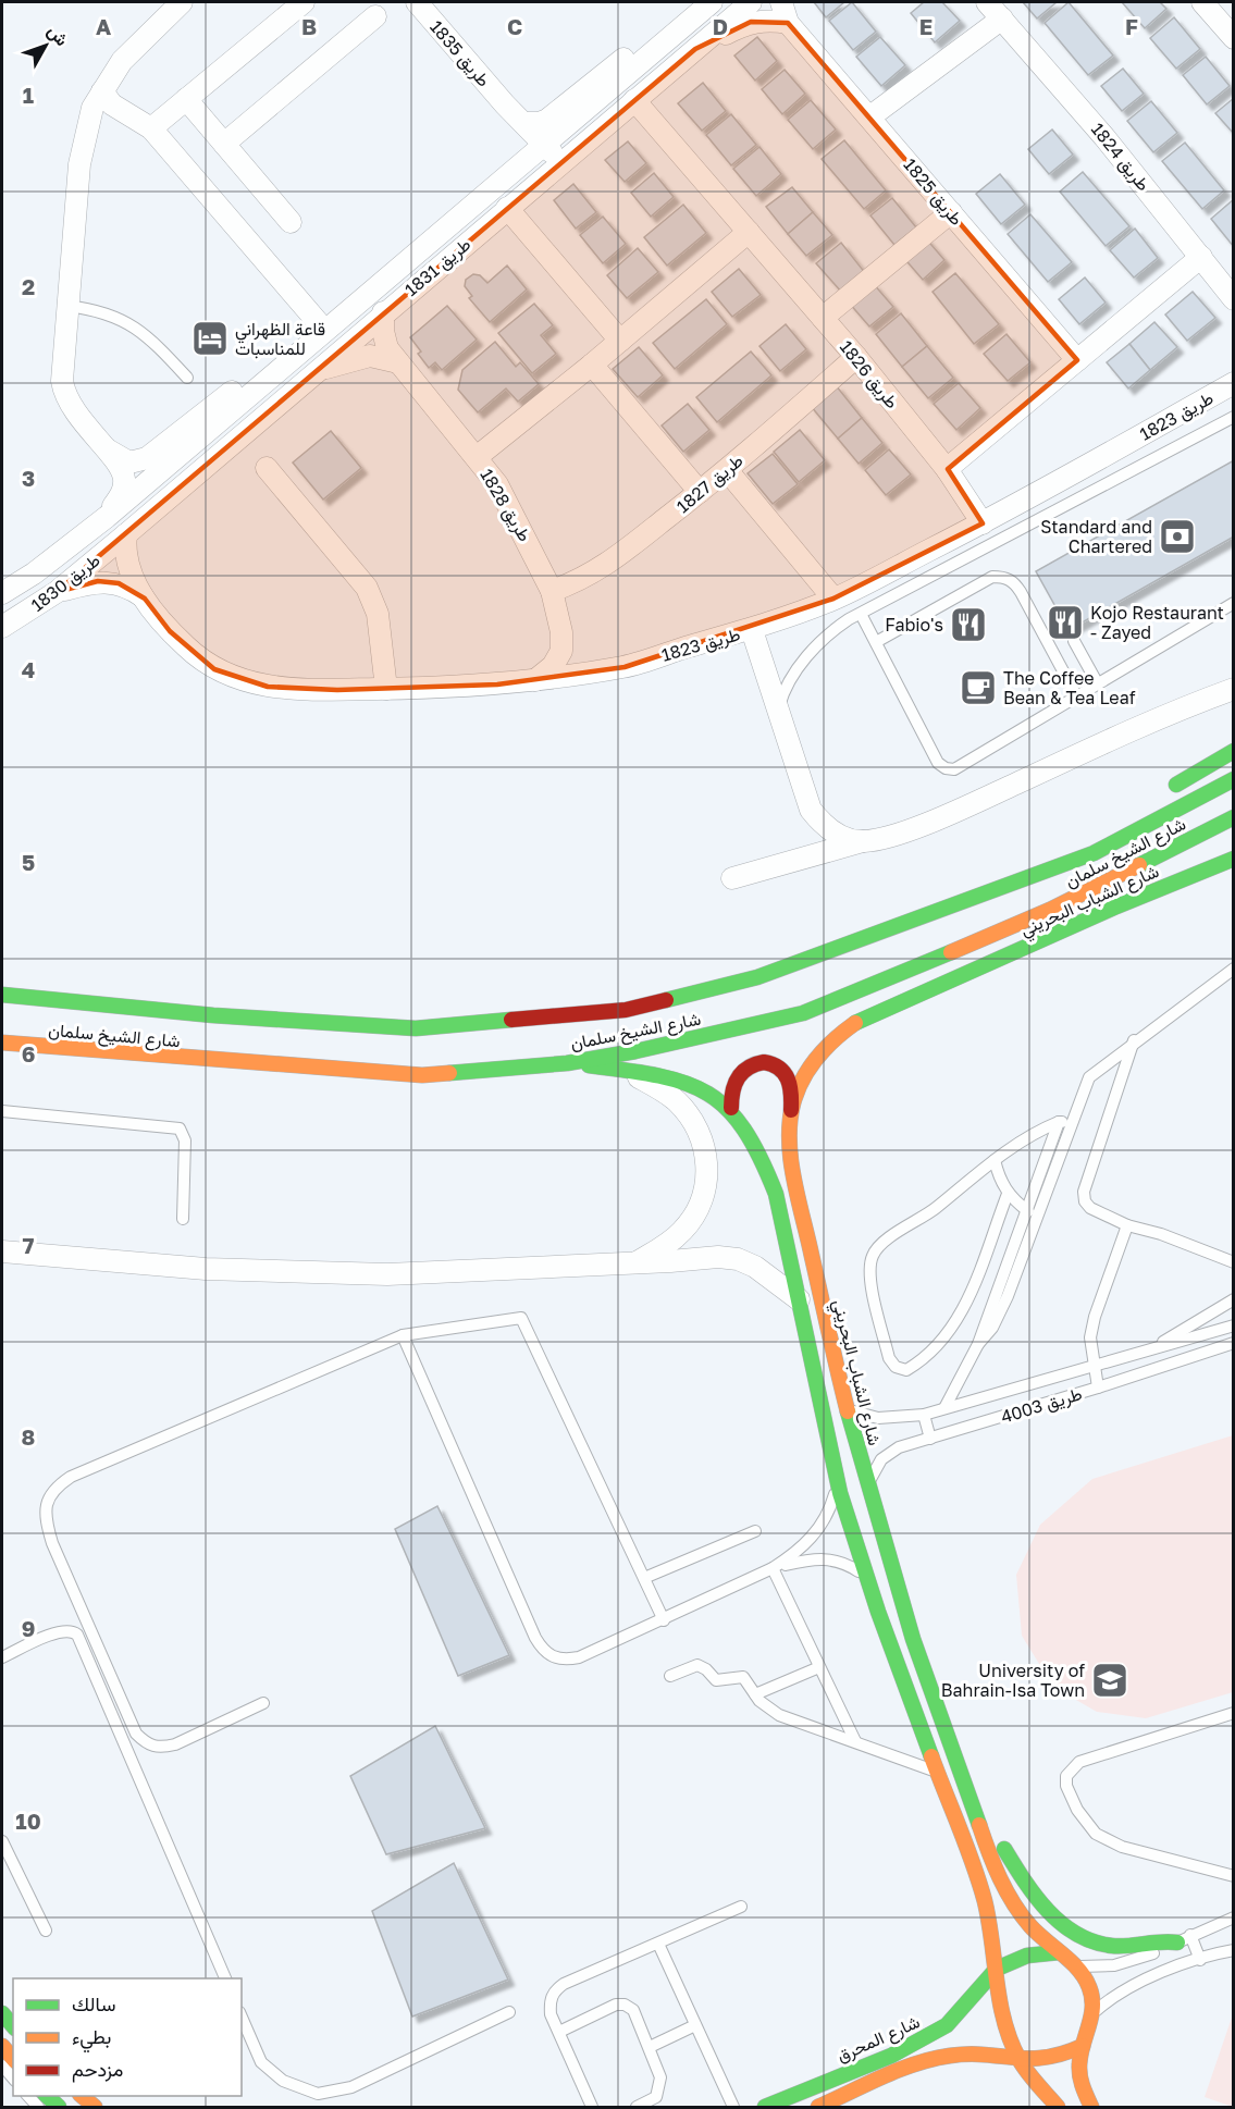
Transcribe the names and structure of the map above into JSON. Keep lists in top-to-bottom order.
{
  "streets": {
    "street": [
      "طريق 1835",
      "طريق 1824",
      "طريق 1825",
      "طريق 1831",
      "طريق 1826",
      "طريق 1823",
      "طريق 1827",
      "طريق 1828",
      "طريق 1830",
      "شارع الشيخ سلمان",
      "شارع الشباب البحريني",
      "شارع المحرق"
    ],
    "lane": ["طريق 4003"]
  },
  "crossings": [
    ["طريق 1835", "طريق 1831"],
    ["طريق 1831", "طريق 1826"],
    ["طريق 1831", "طريق 1823"],
    ["طريق 1831", "طريق 1828"],
    ["طريق 1831", "طريق 1830"],
    ["طريق 1826", "طريق 1823"],
    ["طريق 1826", "طريق 1827"],
    ["طريق 1823", "طريق 1828"],
    ["طريق 1823", "طريق 1830"],
    ["طريق 1827", "طريق 1828"],
    ["شارع الشباب البحريني", "طريق 4003"],
    ["شارع الشباب البحريني", "شارع المحرق"]
  ],
  "places": {
    "hotel": ["قاعة الظهراني للمناسبات"],
    "bank": ["Standard and Chartered"],
    "restaurant": ["Kojo Restaurant - Zayed", "Fabio's"],
    "cafe": ["The Coffee Bean & Tea Leaf"],
    "school or university": ["University of Bahrain-Isa Town"]
  },
  "legend": ["سالك", "بطيء", "مزدحم"],
  "north": "top right",
  "grid": {
    "columns": [
      "A",
      "B",
      "C",
      "D",
      "E",
      "F"
    ],
    "rows": [
      "1",
      "2",
      "3",
      "4",
      "5",
      "6",
      "7",
      "8",
      "9",
      "10"
    ]
  }
}
